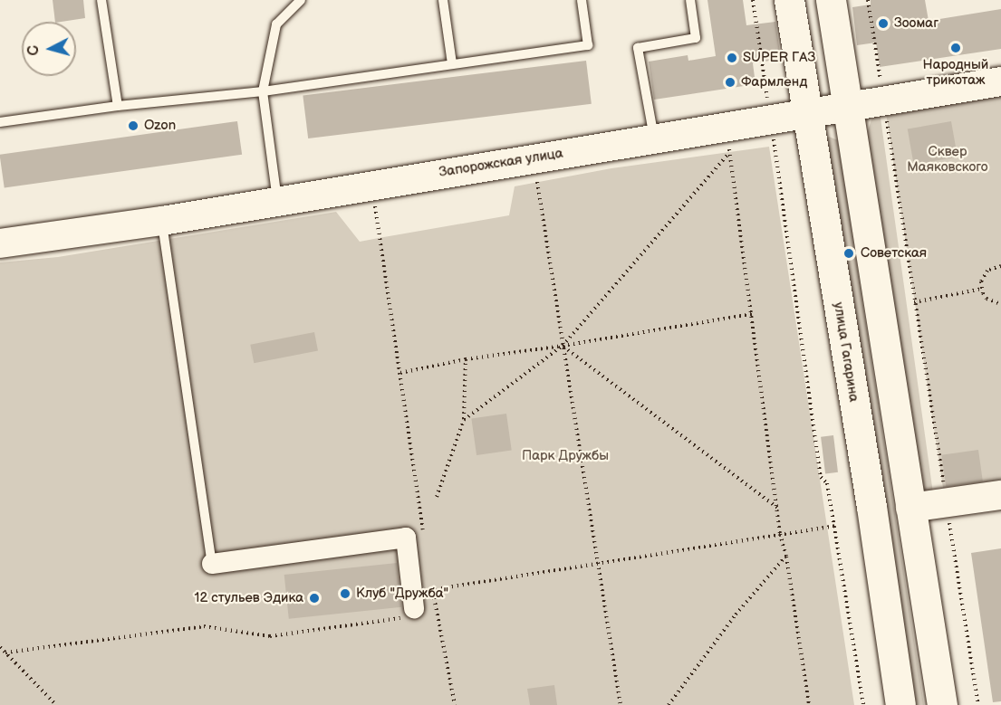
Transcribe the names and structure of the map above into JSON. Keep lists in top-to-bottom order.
{
  "streets": {
    "main road": ["улица Гагарина"],
    "street": ["Запорожская улица"]
  },
  "crossings": [
    ["Запорожская улица", "улица Гагарина"]
  ],
  "parks": ["Сквер Маяковского", "Парк Дружбы"],
  "places": [
    "Зоомаг",
    "Народный трикотаж",
    "SUPER ГАЗ",
    "Фармленд",
    "Ozon",
    "Советская",
    "Клуб \"Дружба\"",
    "12 стульев Эдика"
  ],
  "north": "left"
}
